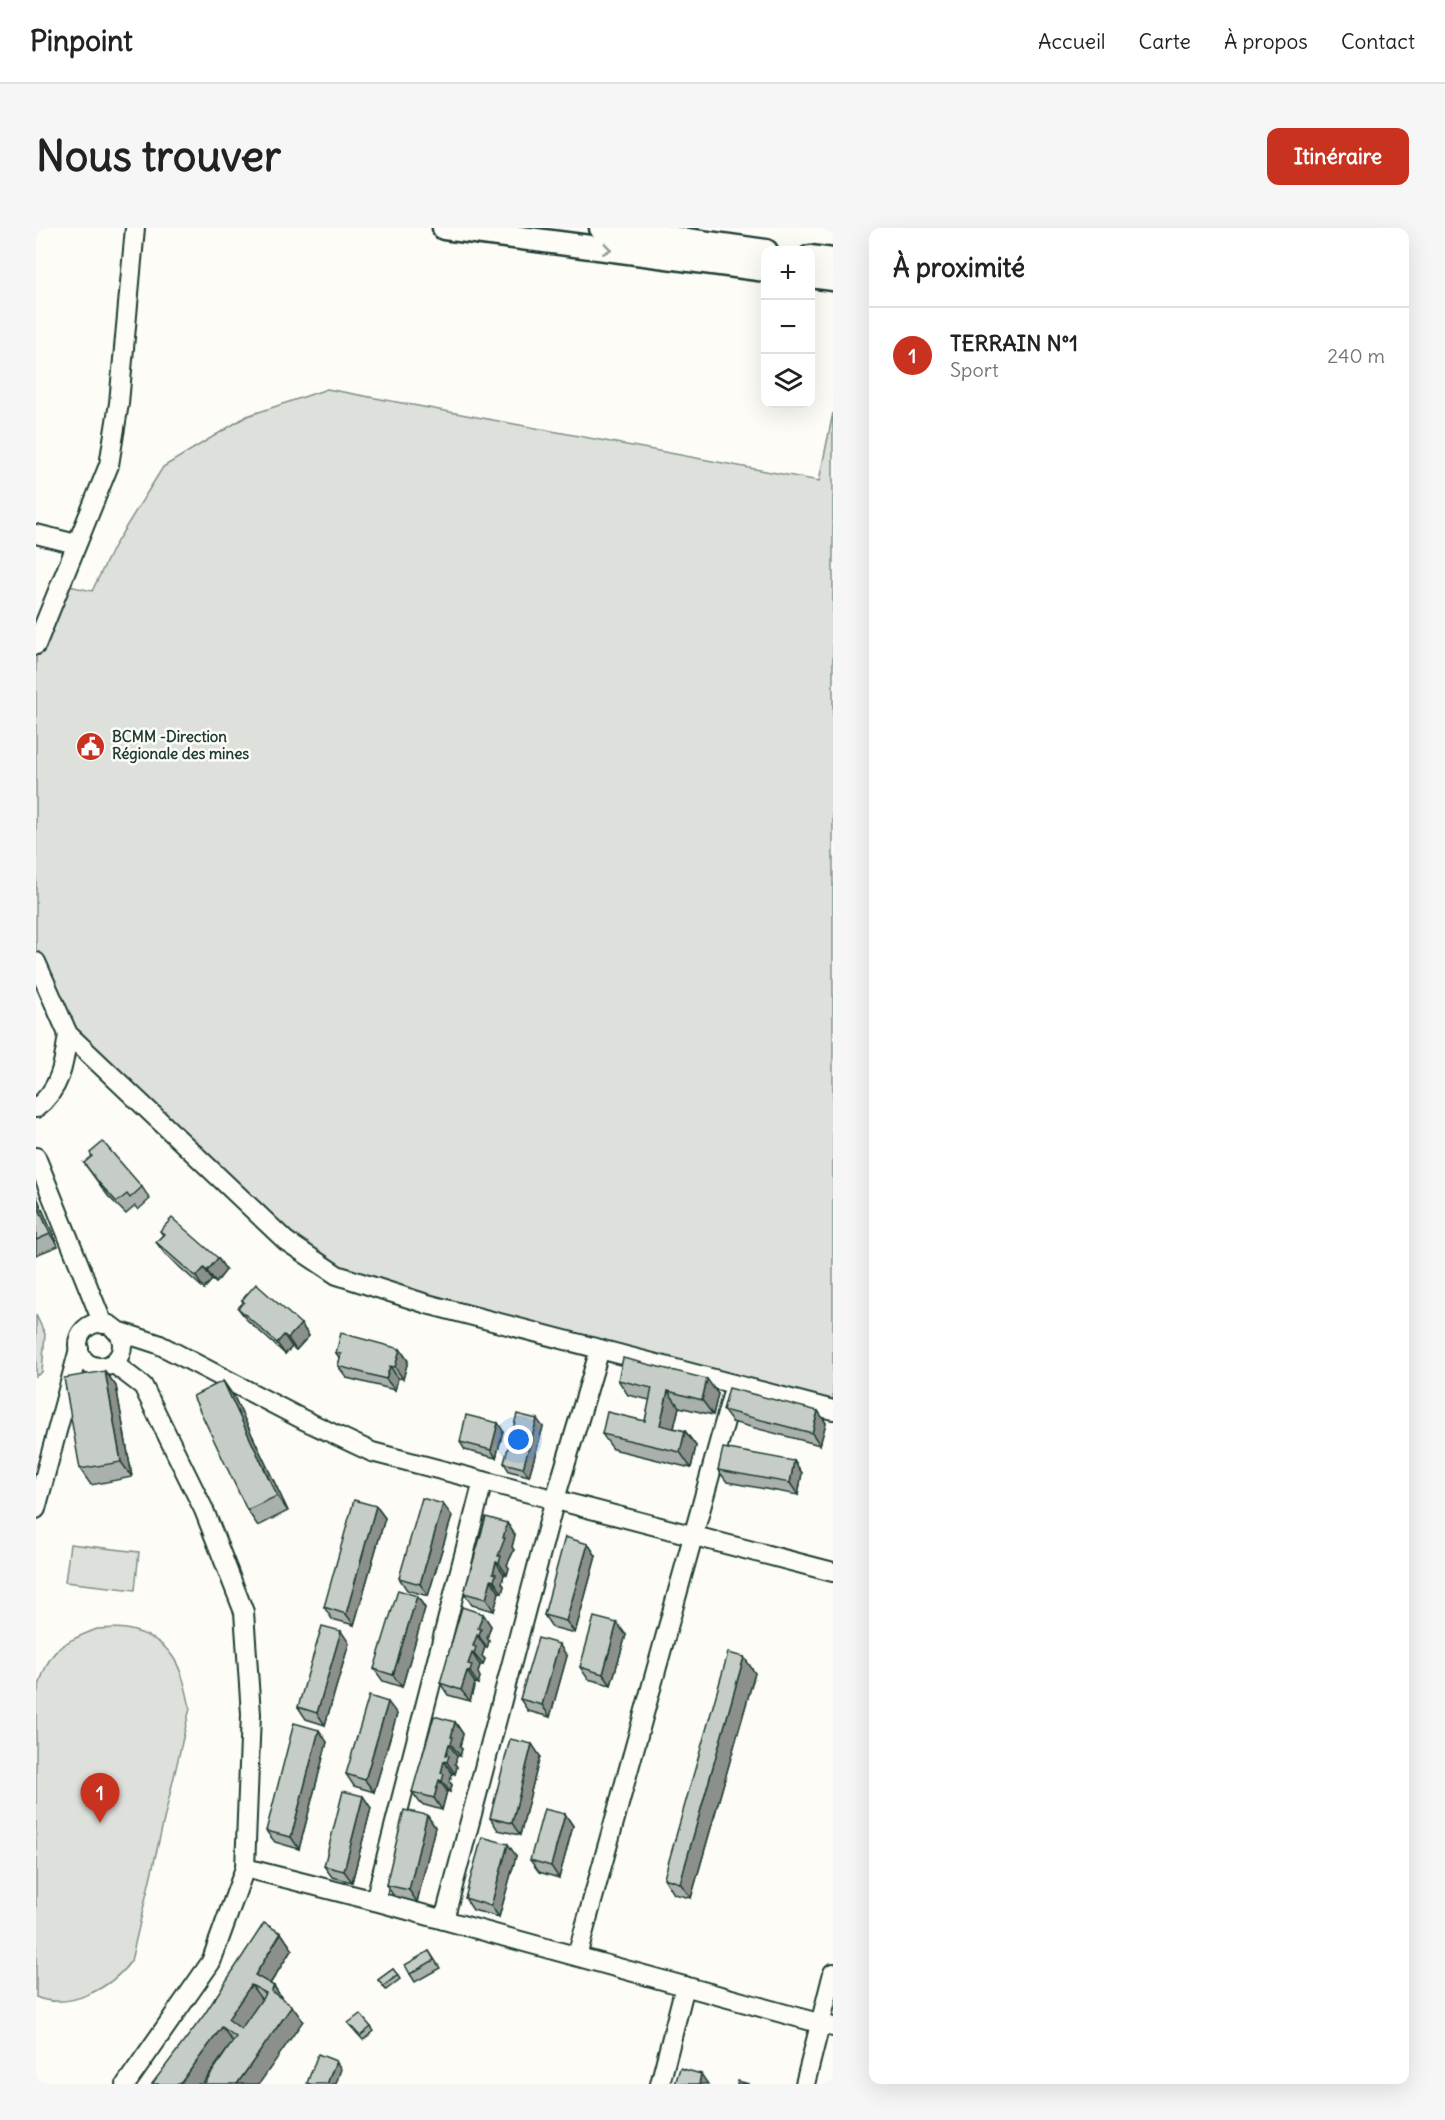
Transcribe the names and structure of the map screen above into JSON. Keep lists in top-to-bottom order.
{
  "places": {
    "public building": ["BCMM -Direction Régionale des mines"]
  },
  "page": {
    "header": "Pinpoint",
    "nav": [
      "Accueil",
      "Carte",
      "À propos",
      "Contact"
    ],
    "buttons": "Itinéraire",
    "title": "Nous trouver",
    "heading": "À proximité",
    "map_buttons": ["+", "−"],
    "list": [
      {
        "mark": "1",
        "name": "TERRAIN N°1",
        "note": "Sport",
        "value": "240 m"
      }
    ],
    "pins": "1"
  }
}
